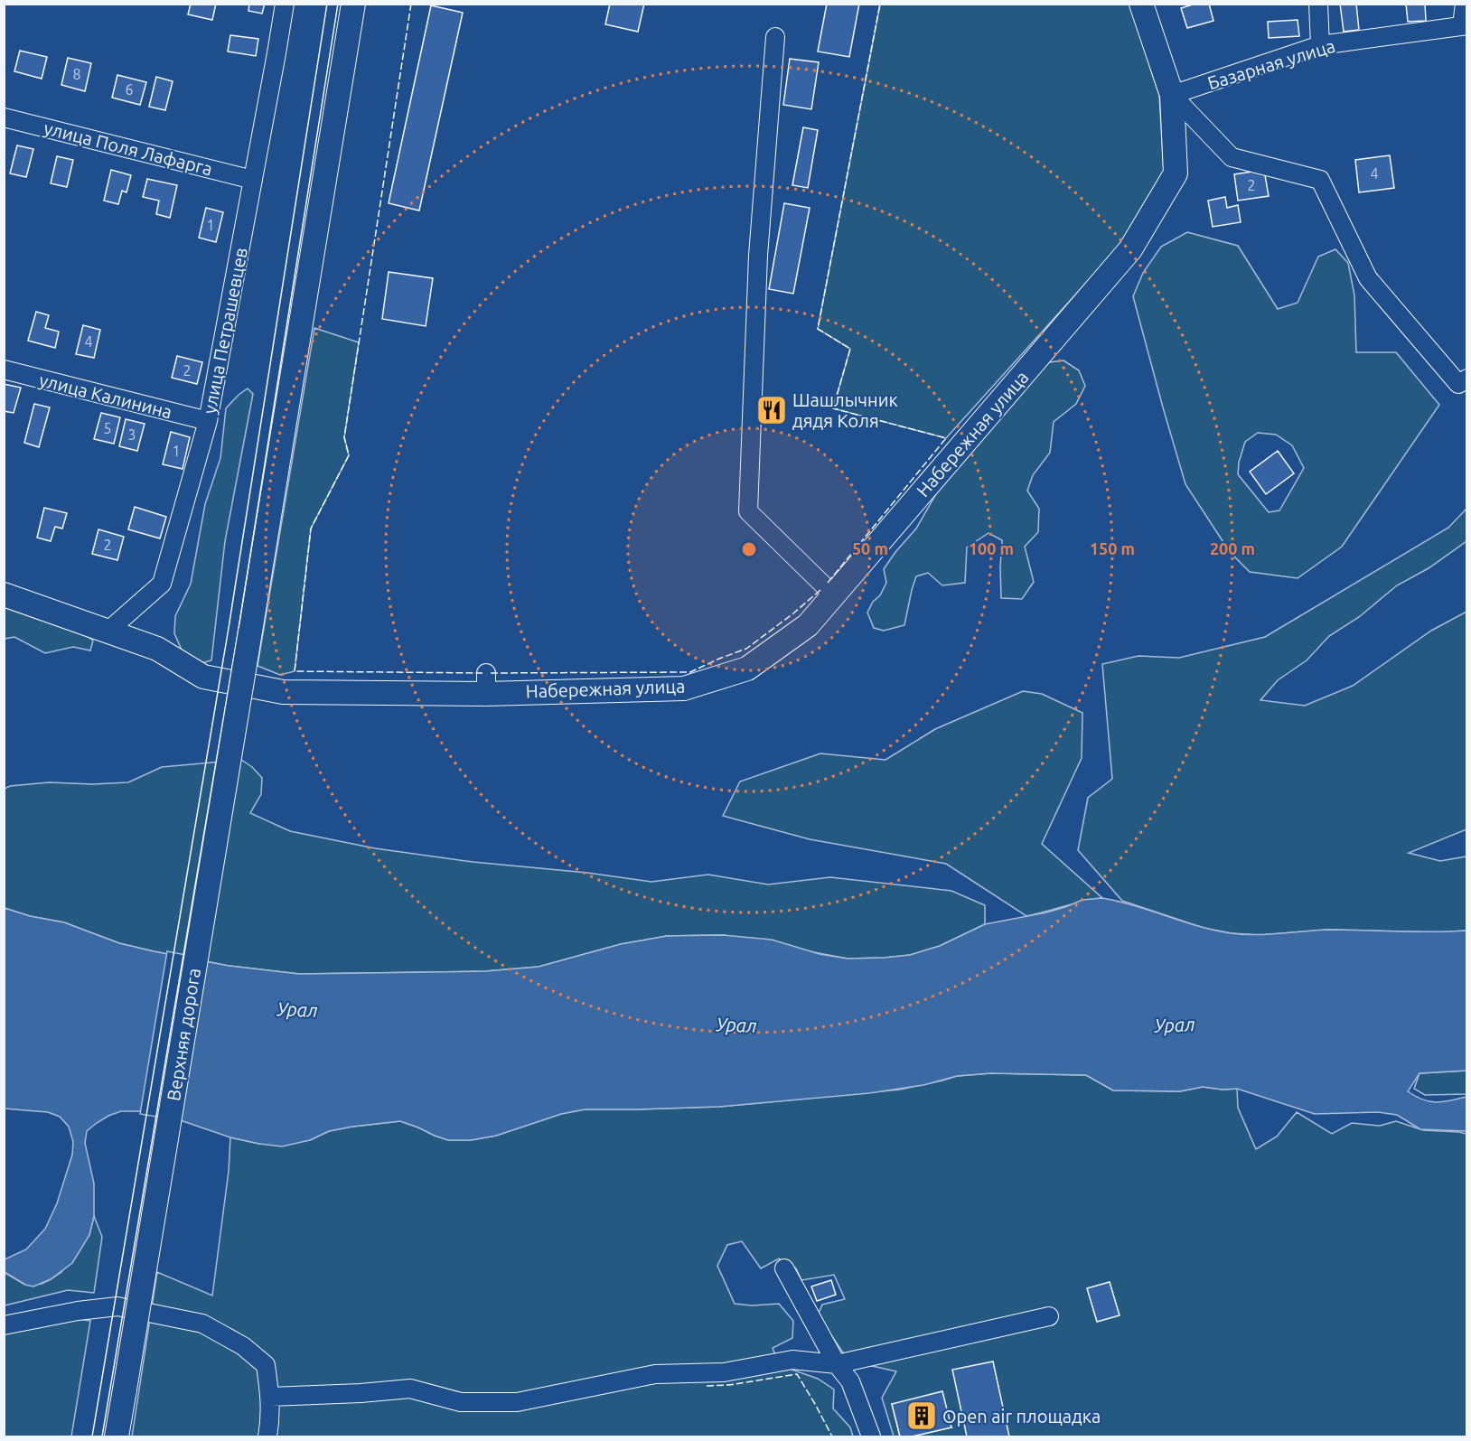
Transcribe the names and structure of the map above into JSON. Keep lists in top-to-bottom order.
{
  "streets": {
    "main road": ["Набережная улица", "Верхняя дорога"],
    "street": [
      "Базарная улица",
      "улица Поля Лафарга",
      "улица Петрашевцев",
      "улица Калинина"
    ]
  },
  "crossings": [
    ["Базарная улица", "Набережная улица"],
    ["улица Поля Лафарга", "улица Петрашевцев"],
    ["улица Петрашевцев", "улица Калинина"],
    ["улица Петрашевцев", "Набережная улица"]
  ],
  "water": ["Урал"],
  "places": {
    "restaurant": ["Шашлычник дядя Коля"],
    "building": ["Open air площадка"]
  },
  "house_numbers": [
    "8",
    "6",
    "4",
    "2",
    "1",
    "4",
    "2",
    "5",
    "3",
    "1",
    "2"
  ],
  "rings": [
    "50 m",
    "100 m",
    "150 m",
    "200 m"
  ]
}
